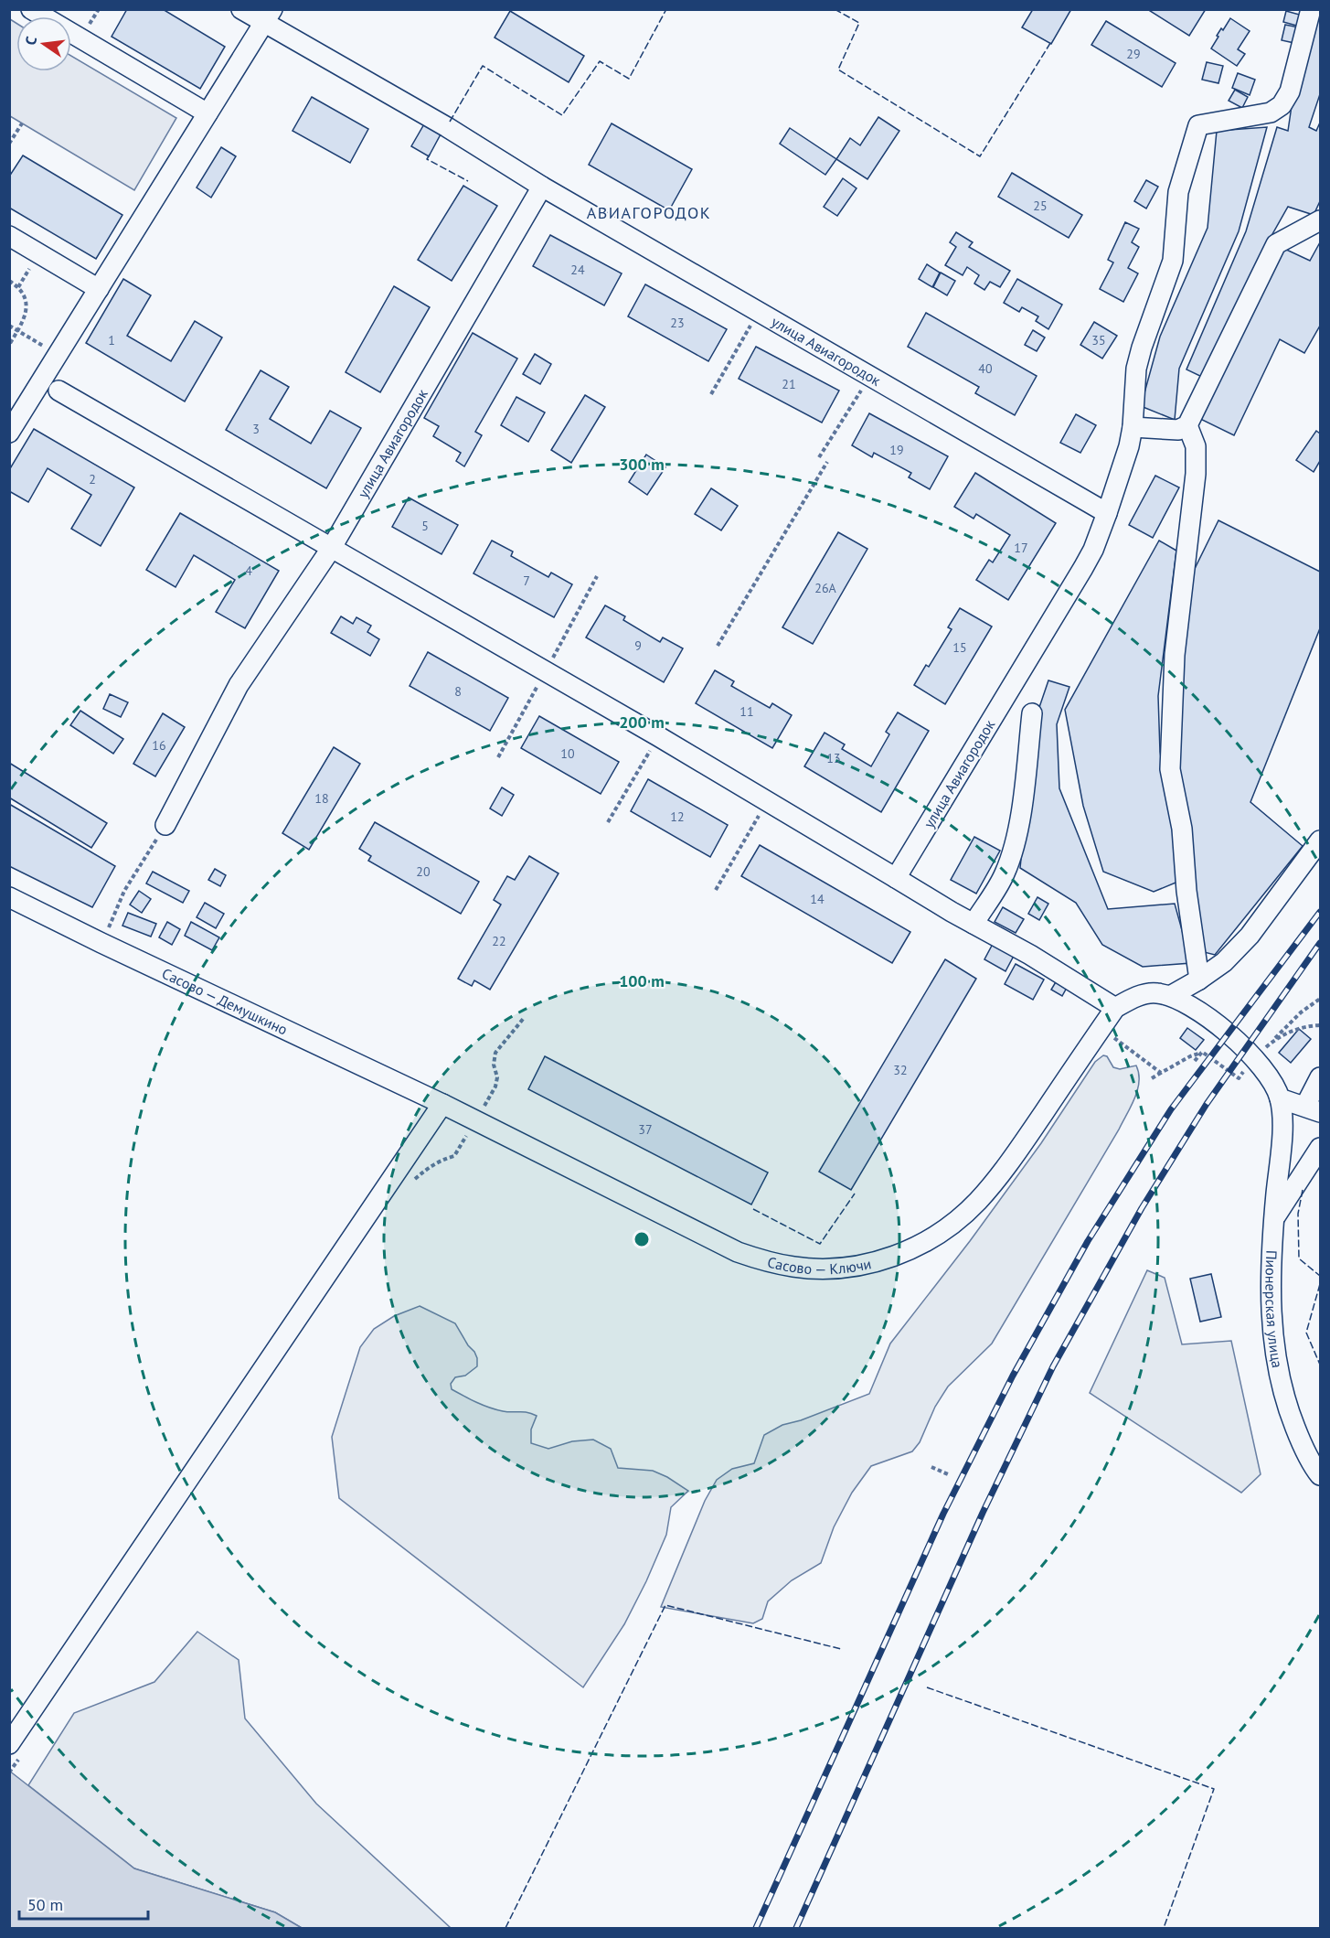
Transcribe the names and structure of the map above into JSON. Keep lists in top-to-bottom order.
{
  "streets": {
    "street": [
      "улица Авиагородок",
      "Сасово — Демушкино",
      "Сасово — Ключи",
      "Пионерская улица"
    ]
  },
  "crossings": [
    ["Сасово — Демушкино", "Сасово — Ключи"]
  ],
  "districts": ["АВИАГОРОДОК"],
  "house_numbers": [
    "29",
    "25",
    "24",
    "23",
    "1",
    "35",
    "40",
    "21",
    "3",
    "19",
    "2",
    "5",
    "17",
    "4",
    "7",
    "26А",
    "9",
    "15",
    "8",
    "11",
    "16",
    "10",
    "13",
    "18",
    "12",
    "20",
    "14",
    "22",
    "32",
    "37"
  ],
  "scale_bar": "50 m",
  "north": "left",
  "rings": ["300 m", "200 m", "100 m"]
}
